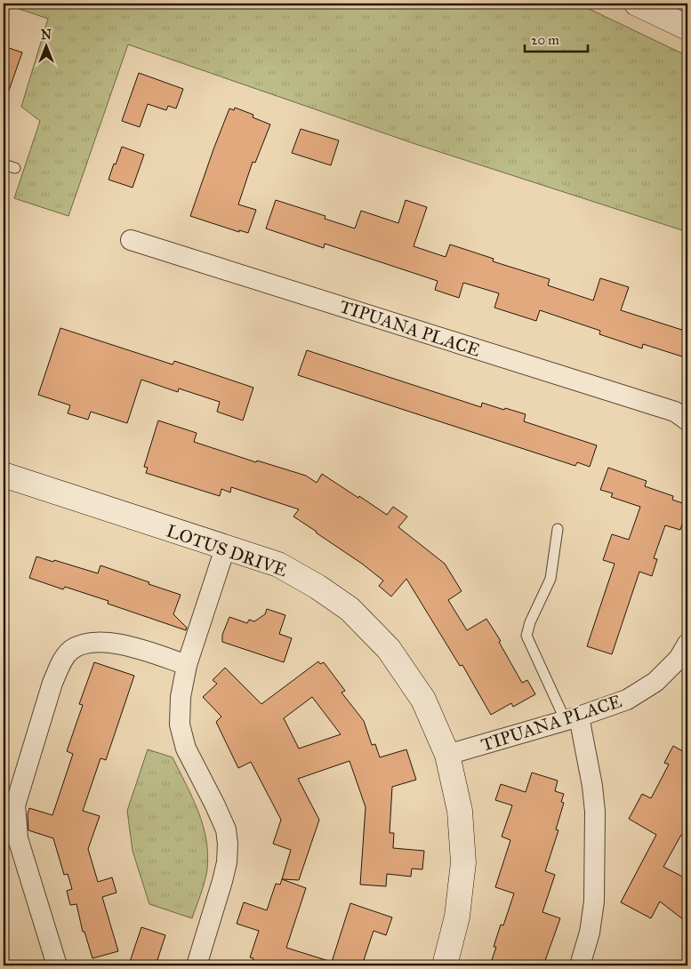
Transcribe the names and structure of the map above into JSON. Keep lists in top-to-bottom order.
{
  "streets": {
    "street": ["TIPUANA PLACE", "LOTUS DRIVE"]
  },
  "crossings": [
    ["TIPUANA PLACE", "LOTUS DRIVE"]
  ],
  "scale_bar": "20 m",
  "north": "top"
}
